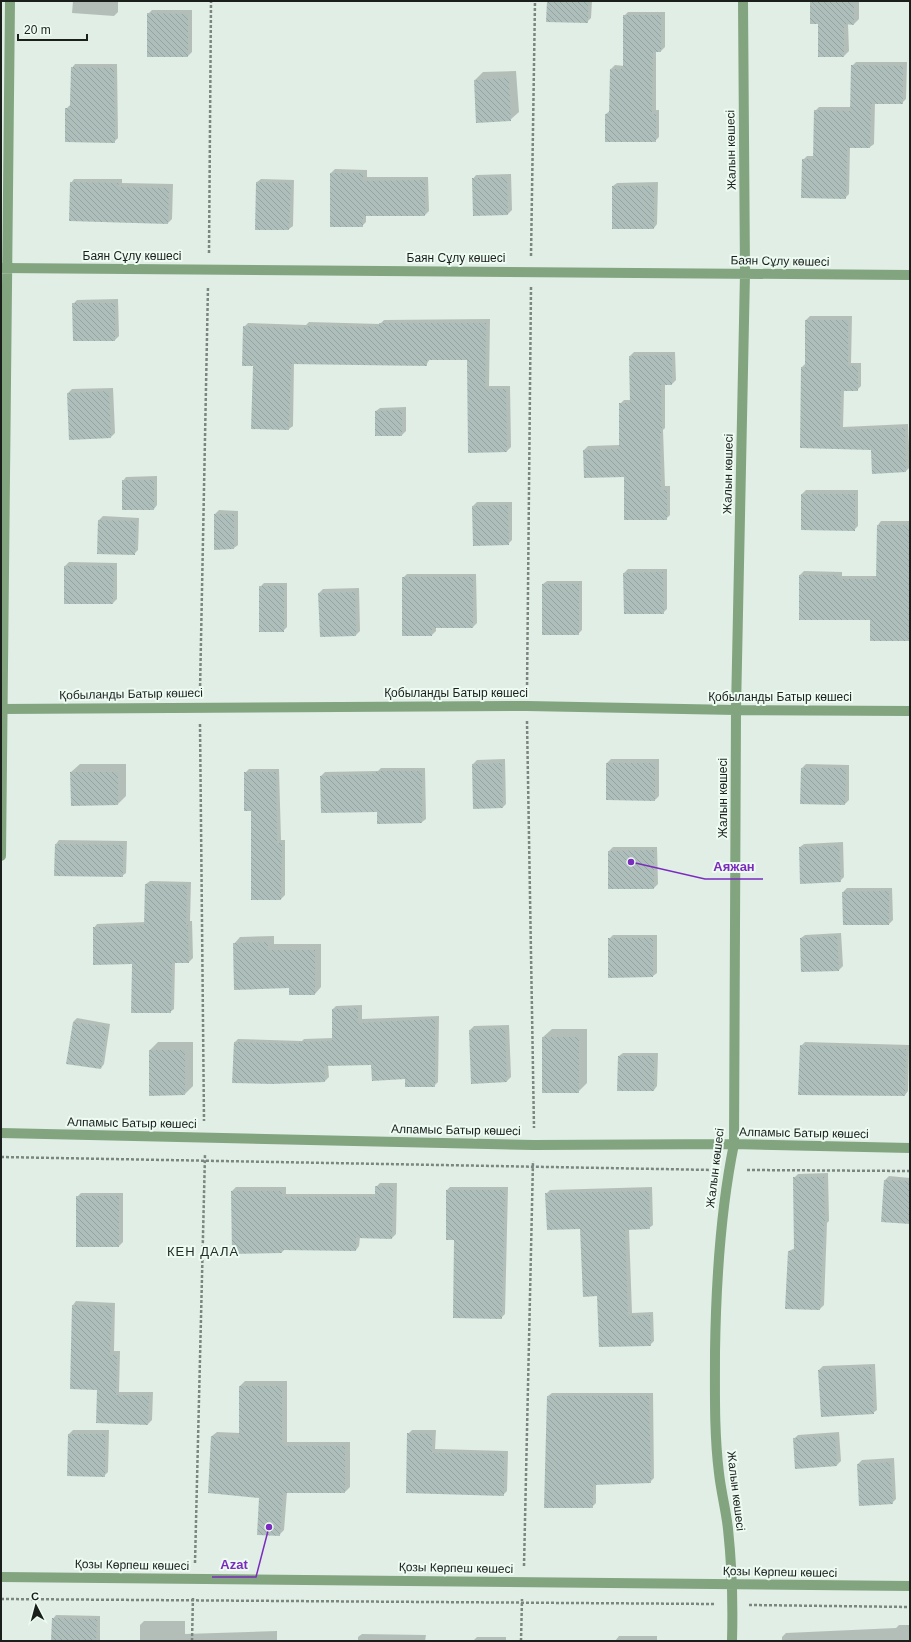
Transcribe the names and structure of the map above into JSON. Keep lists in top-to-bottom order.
{
  "streets": {
    "street": [
      "Жалын көшесі",
      "Баян Сұлу көшесі",
      "Қобыланды Батыр көшесі",
      "Алпамыс Батыр көшесі",
      "Қозы Көрпеш көшесі"
    ]
  },
  "crossings": [
    ["Жалын көшесі", "Баян Сұлу көшесі"],
    ["Жалын көшесі", "Қобыланды Батыр көшесі"],
    ["Жалын көшесі", "Алпамыс Батыр көшесі"],
    ["Жалын көшесі", "Қозы Көрпеш көшесі"]
  ],
  "districts": ["КЕН ДАЛА"],
  "places": ["Аяжан", "Azat"],
  "scale_bar": "20 m",
  "north": "top"
}
